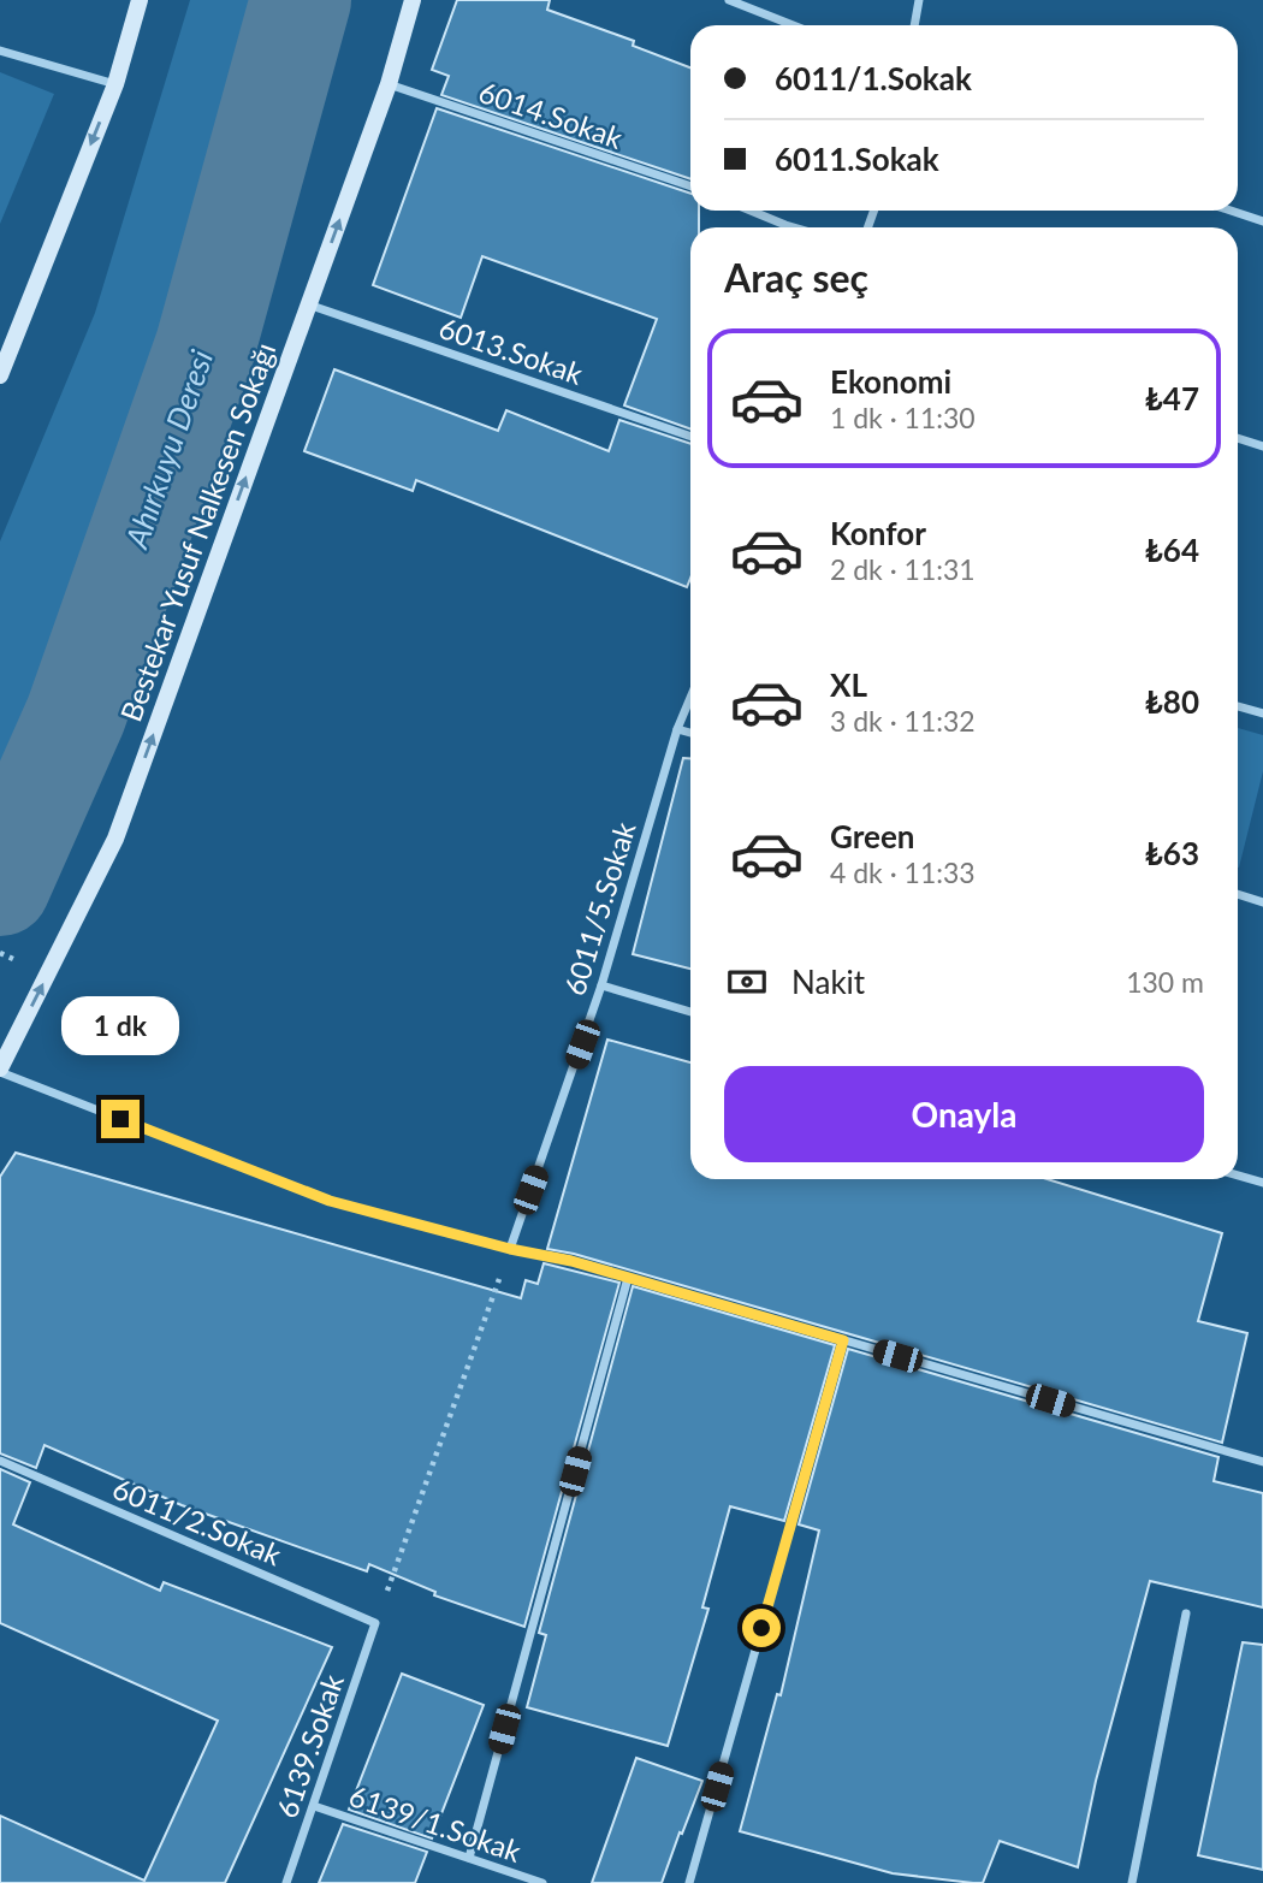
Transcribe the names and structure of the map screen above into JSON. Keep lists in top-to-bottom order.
{
  "streets": {
    "main road": ["Bestekar Yusuf Nalkesen Sokağı"],
    "street": [
      "6014.Sokak",
      "6013.Sokak",
      "6011/5.Sokak",
      "6011/2.Sokak",
      "6139.Sokak",
      "6139/1.Sokak"
    ]
  },
  "crossings": [
    ["6014.Sokak", "Bestekar Yusuf Nalkesen Sokağı"],
    ["6013.Sokak", "Bestekar Yusuf Nalkesen Sokağı"],
    ["6011/2.Sokak", "6139.Sokak"],
    ["6139.Sokak", "6139/1.Sokak"]
  ],
  "one_way": ["Bestekar Yusuf Nalkesen Sokağı"],
  "water": ["Ahırkuyu Deresi"],
  "page": {
    "banner": ["6011/1.Sokak", "6011.Sokak"],
    "heading": "Araç seç",
    "list": [
      {
        "name": "Ekonomi",
        "note": "1 dk · 11:30",
        "value": "₺47"
      },
      {
        "name": "Konfor",
        "note": "2 dk · 11:31",
        "value": "₺64"
      },
      {
        "name": "XL",
        "note": "3 dk · 11:32",
        "value": "₺80"
      },
      {
        "name": "Green",
        "note": "4 dk · 11:33",
        "value": "₺63"
      }
    ],
    "pay": ["Nakit", "130 m"],
    "bubble": "1 dk",
    "buttons": "Onayla"
  }
}
